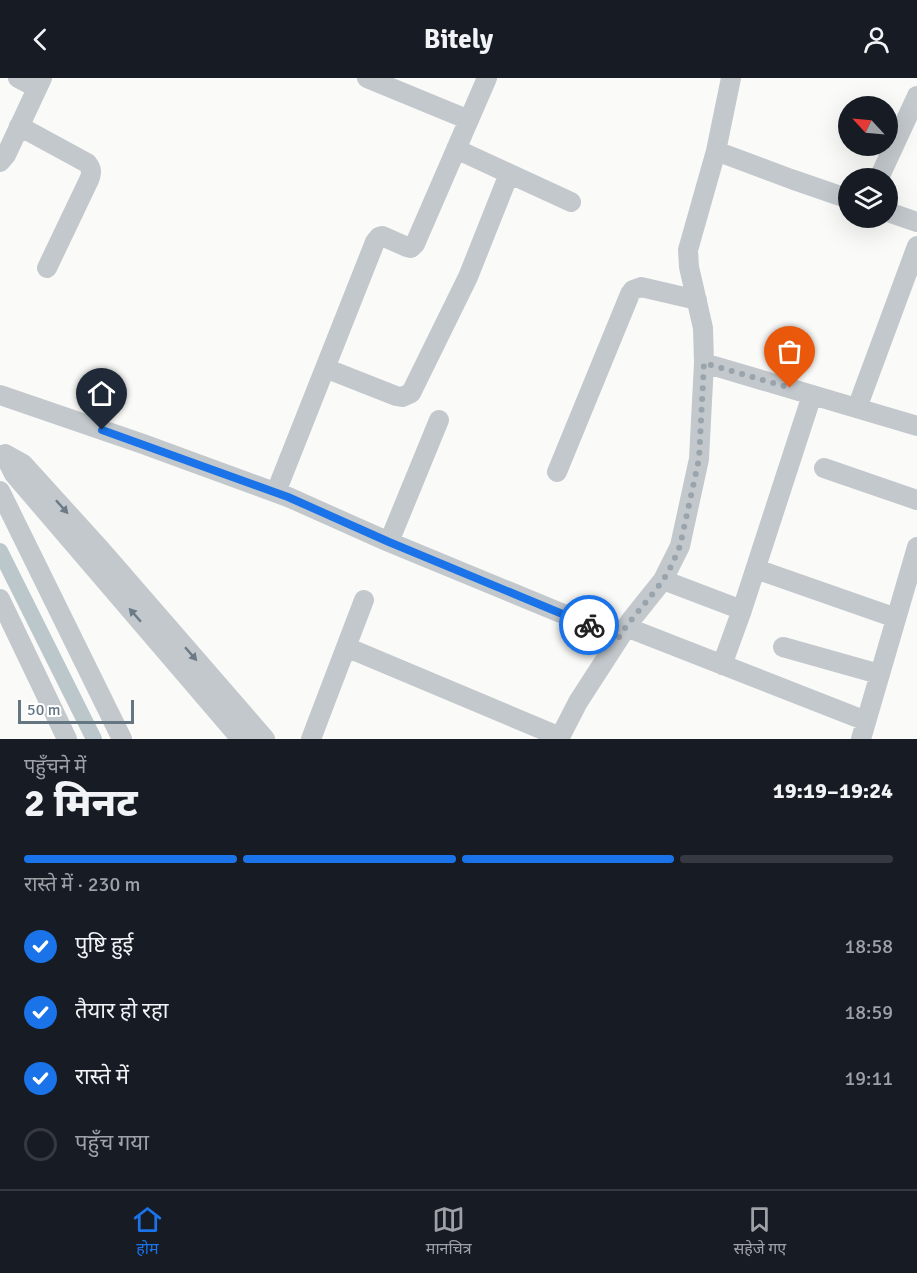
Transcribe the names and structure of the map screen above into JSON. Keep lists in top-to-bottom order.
{
  "scale_bar": "50 m",
  "north": "top left",
  "page": {
    "header": "Bitely",
    "scale": "50 m",
    "heading": ["2 मिनट", "पहुँचने में", "19:19–19:24"],
    "bar": "रास्ते में · 230 m",
    "list": [
      ["पुष्टि हुई", "18:58"],
      ["तैयार हो रहा", "18:59"],
      ["रास्ते में", "19:11"],
      "पहुँच गया"
    ],
    "tabs": ["होम", "मानचित्र", "सहेजे गए"]
  }
}
